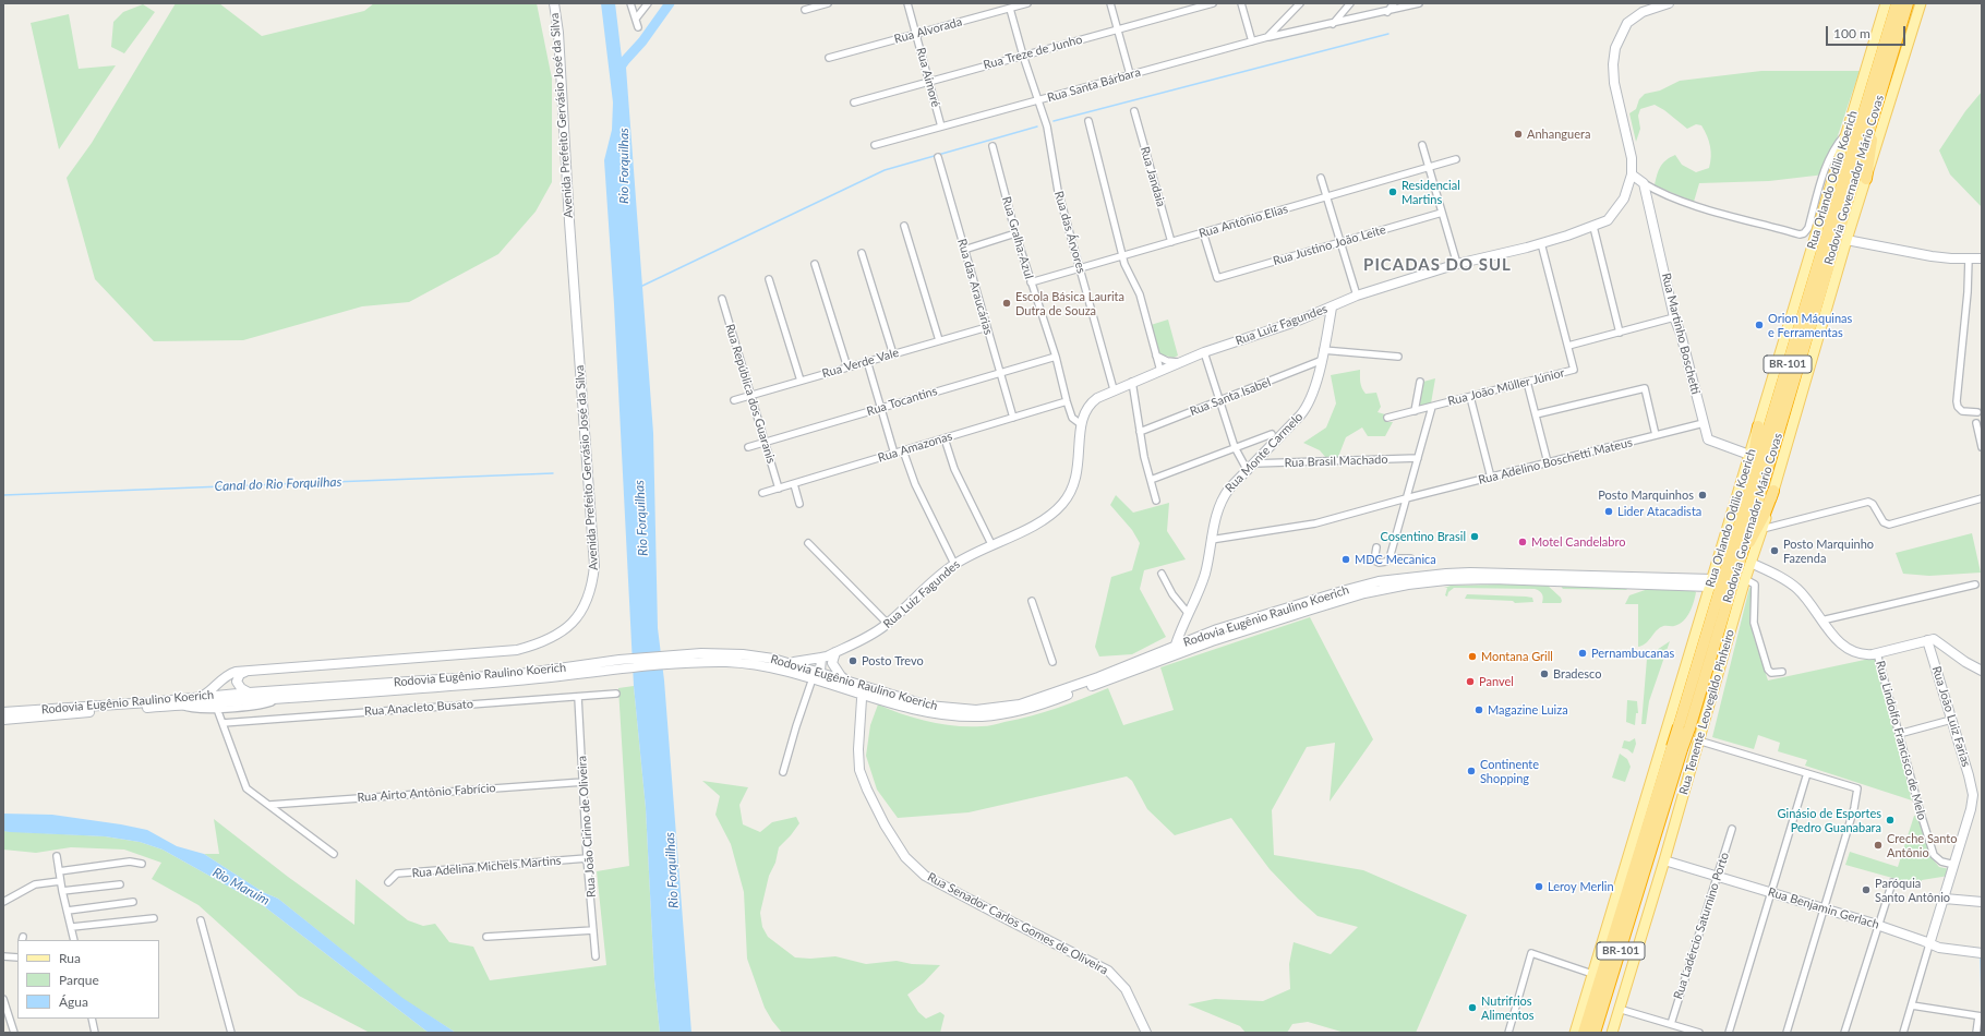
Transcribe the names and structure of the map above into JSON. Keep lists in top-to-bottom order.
{
  "streets": {
    "highway": ["Rodovia Governador Mário Covas", "BR-101"],
    "main road": [
      "Avenida Prefeito Gervásio José da Silva",
      "Rua Orlando Odílio Koerich",
      "Rua Luiz Fagundes",
      "Rua Martinho Boschetti",
      "Rua Monte Carmelo",
      "Rodovia Eugênio Raulino Koerich",
      "Rua Tenente Leovegildo Pinheiro",
      "Rua João Luiz Farias",
      "Rua Benjamin Gerlach",
      "Rua Senador Carlos Gomes de Oliveira"
    ],
    "street": [
      "Rua Alvorada",
      "Rua Treze de Junho",
      "Rua Aimoré",
      "Rua Santa Bárbara",
      "Rua Jandaia",
      "Rua Antônio Elias",
      "Rua das Árvores",
      "Rua Gralha-Azul",
      "Rua Justino João Leite",
      "Rua das Araucárias",
      "Rua Verde Vale",
      "Rua João Müller Júnior",
      "Rua República dos Guaranis",
      "Rua Santa Isabel",
      "Rua Tocantins",
      "Rua Amazonas",
      "Rua Brasil Machado",
      "Rua Adelino Boschetti Mateus",
      "Rua Anacleto Busato",
      "Rua Lindolfo Francisco de Melo",
      "Rua Airto Antônio Fabrício",
      "Rua João Cirino de Oliveira",
      "Rua Adelina Michels Martins",
      "Rua Ladércio Saturnino Porto"
    ]
  },
  "crossings": [
    ["Rua Alvorada", "Rua Aimoré"],
    ["Rua Alvorada", "Rua das Árvores"],
    ["Rua Treze de Junho", "Rua Aimoré"],
    ["Rua Treze de Junho", "Rua das Árvores"],
    ["Rua Aimoré", "Rua Santa Bárbara"],
    ["Rua Santa Bárbara", "Rua das Árvores"],
    ["Avenida Prefeito Gervásio José da Silva", "Rodovia Eugênio Raulino Koerich"],
    ["Rua Jandaia", "Rua Antônio Elias"],
    ["Rua Orlando Odílio Koerich", "Rua Martinho Boschetti"],
    ["Rua Orlando Odílio Koerich", "Rodovia Eugênio Raulino Koerich"],
    ["Rua Antônio Elias", "Rua das Árvores"],
    ["Rua Antônio Elias", "Rua Gralha-Azul"],
    ["Rua Antônio Elias", "Rua Justino João Leite"],
    ["Rua das Árvores", "Rua Luiz Fagundes"],
    ["Rua Gralha-Azul", "Rua Luiz Fagundes"],
    ["Rua Gralha-Azul", "Rua Tocantins"],
    ["Rua Gralha-Azul", "Rua Amazonas"],
    ["Rua das Araucárias", "Rua Verde Vale"],
    ["Rua das Araucárias", "Rua Tocantins"],
    ["Rua das Araucárias", "Rua Amazonas"],
    ["Rua Luiz Fagundes", "Rua João Müller Júnior"],
    ["Rua Luiz Fagundes", "Rua Monte Carmelo"],
    ["Rua Luiz Fagundes", "Rodovia Eugênio Raulino Koerich"],
    ["Rua Martinho Boschetti", "Rua Adelino Boschetti Mateus"],
    ["Rua Verde Vale", "Rua República dos Guaranis"],
    ["Rua República dos Guaranis", "Rua Tocantins"],
    ["Rua República dos Guaranis", "Rua Amazonas"],
    ["Rua Santa Isabel", "Rua Monte Carmelo"],
    ["Rua Monte Carmelo", "Rua Brasil Machado"],
    ["Rua Monte Carmelo", "Rua Adelino Boschetti Mateus"],
    ["Rua Monte Carmelo", "Rodovia Eugênio Raulino Koerich"],
    ["Rodovia Eugênio Raulino Koerich", "Rua Senador Carlos Gomes de Oliveira"],
    ["Rua Anacleto Busato", "Rua João Cirino de Oliveira"],
    ["Rua Tenente Leovegildo Pinheiro", "Rua Benjamin Gerlach"],
    ["Rua João Luiz Farias", "Rua Lindolfo Francisco de Melo"],
    ["Rua João Luiz Farias", "Rua Benjamin Gerlach"],
    ["Rua Airto Antônio Fabrício", "Rua João Cirino de Oliveira"],
    ["Rua João Cirino de Oliveira", "Rua Adelina Michels Martins"],
    ["Rua Benjamin Gerlach", "Rua Ladércio Saturnino Porto"]
  ],
  "districts": ["PICADAS DO SUL"],
  "water": ["Rio Forquilhas", "Canal do Rio Forquilhas", "Rio Maruim"],
  "places": [
    "Anhanguera",
    "Residencial Martins",
    "Escola Básica Laurita Dutra de Souza",
    "Orion Máquinas e Ferramentas",
    "Posto Marquinhos",
    "Lider Atacadista",
    "Cosentino Brasil",
    "Motel Candelabro",
    "Posto Marquinho Fazenda",
    "MDC Mecanica",
    "Pernambucanas",
    "Montana Grill",
    "Posto Trevo",
    "Bradesco",
    "Panvel",
    "Magazine Luiza",
    "Continente Shopping",
    "Ginásio de Esportes Pedro Guanabara",
    "Creche Santo Antônio",
    "Leroy Merlin",
    "Paróquia Santo Antônio",
    "Nutrifrios Alimentos"
  ],
  "legend": ["Rua", "Parque", "Água"],
  "scale_bar": "100 m"
}
